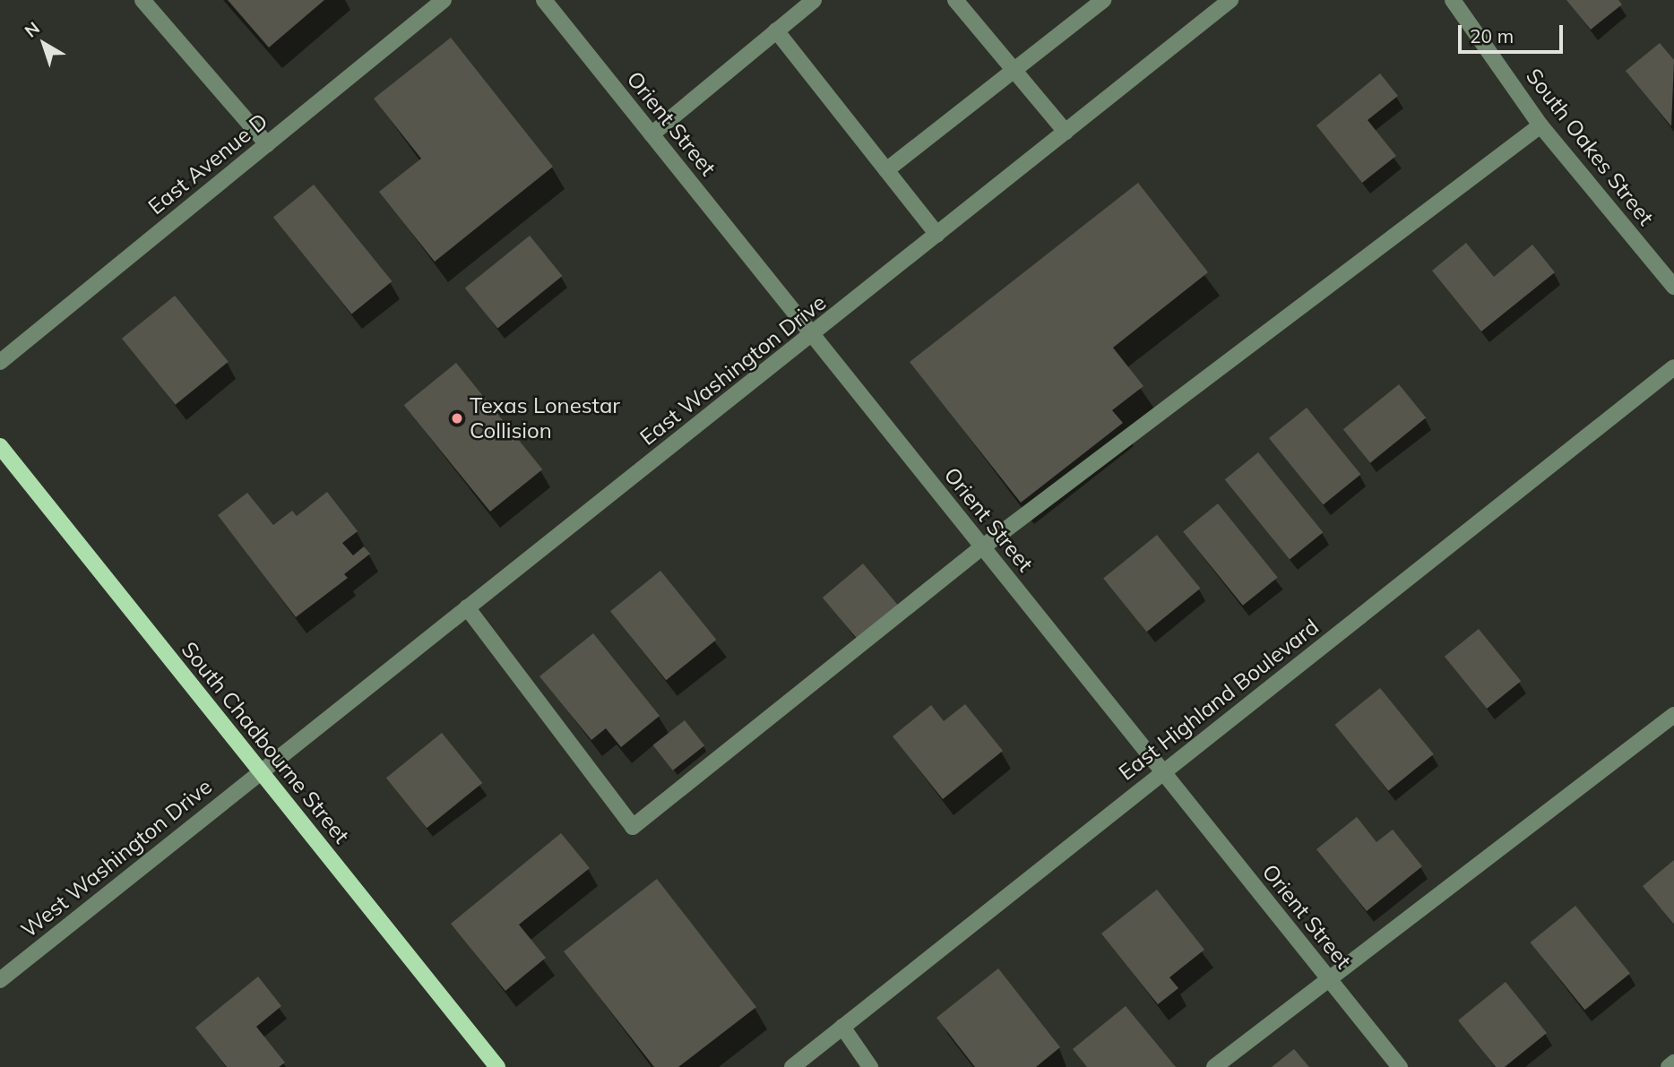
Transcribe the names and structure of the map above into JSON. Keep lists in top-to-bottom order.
{
  "streets": {
    "main road": ["South Chadbourne Street"],
    "street": [
      "Orient Street",
      "South Oakes Street",
      "East Avenue D",
      "East Washington Drive",
      "East Highland Boulevard",
      "West Washington Drive"
    ]
  },
  "crossings": [
    ["Orient Street", "East Washington Drive"],
    ["Orient Street", "East Highland Boulevard"],
    ["East Washington Drive", "South Chadbourne Street"],
    ["East Washington Drive", "West Washington Drive"],
    ["South Chadbourne Street", "West Washington Drive"]
  ],
  "places": ["Texas Lonestar Collision"],
  "scale_bar": "20 m",
  "north": "top left"
}
